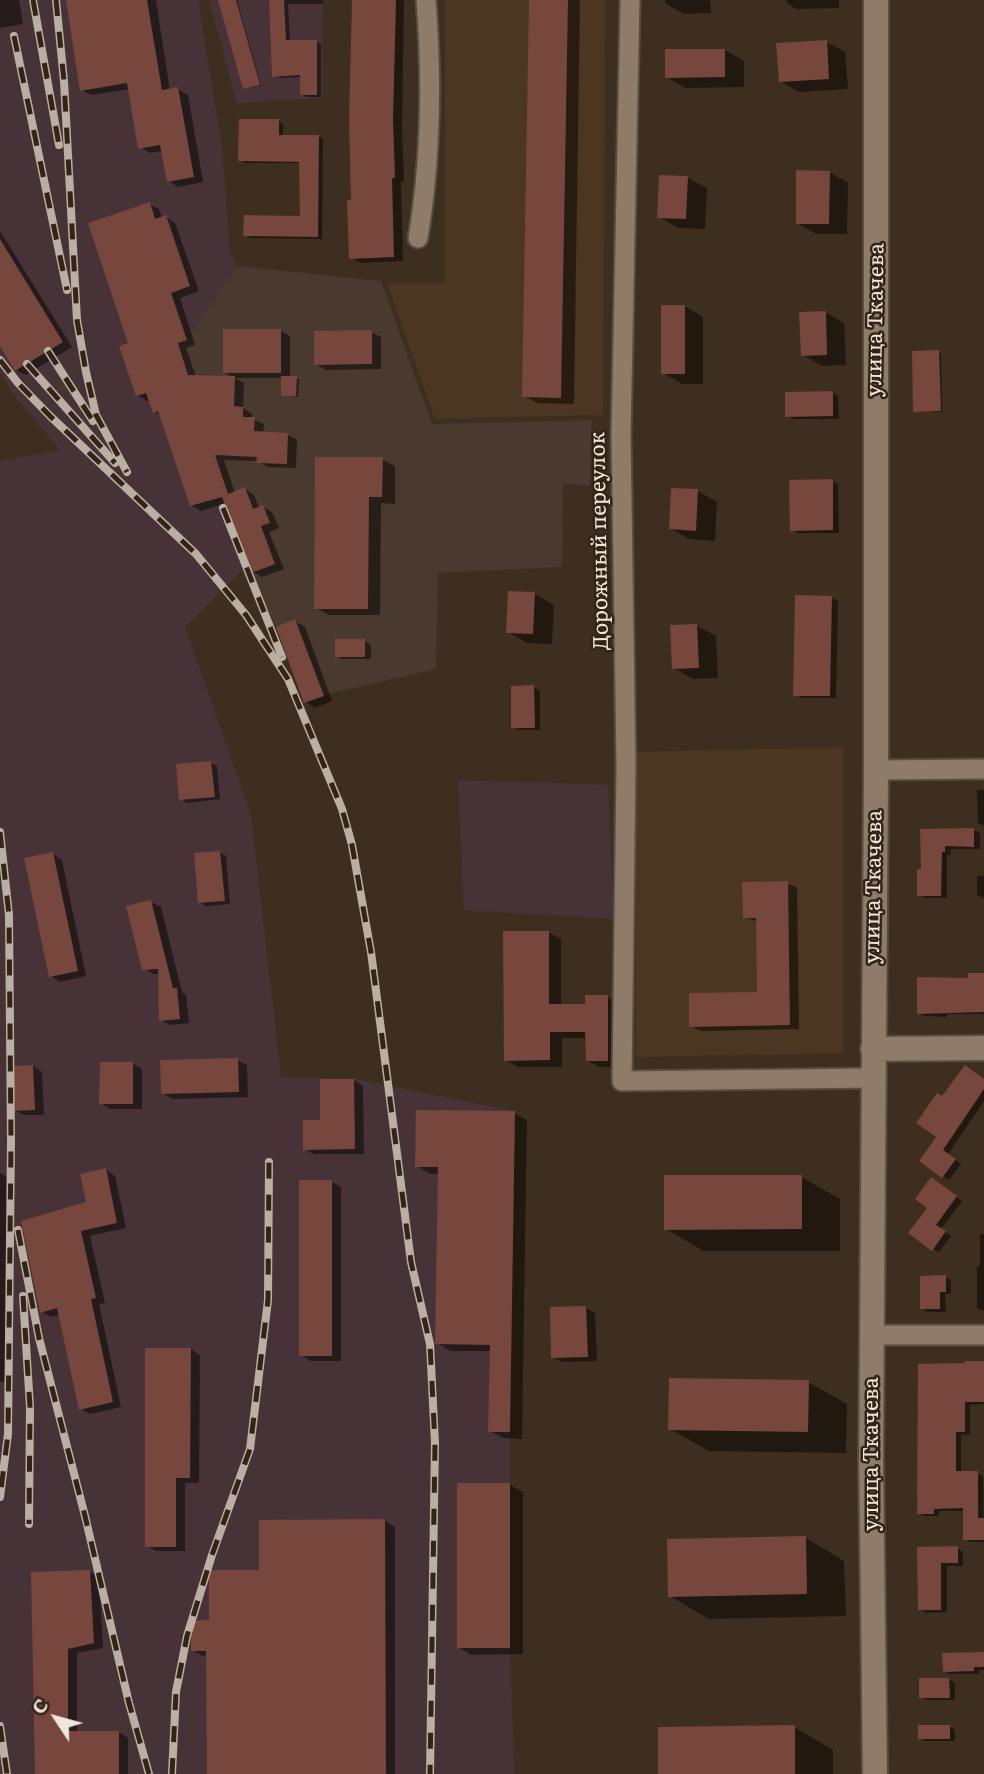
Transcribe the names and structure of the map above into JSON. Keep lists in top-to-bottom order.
{
  "streets": {
    "street": ["улица Ткачева", "Дорожный переулок"]
  },
  "crossings": [
    ["улица Ткачева", "Дорожный переулок"]
  ],
  "north": "top left"
}
